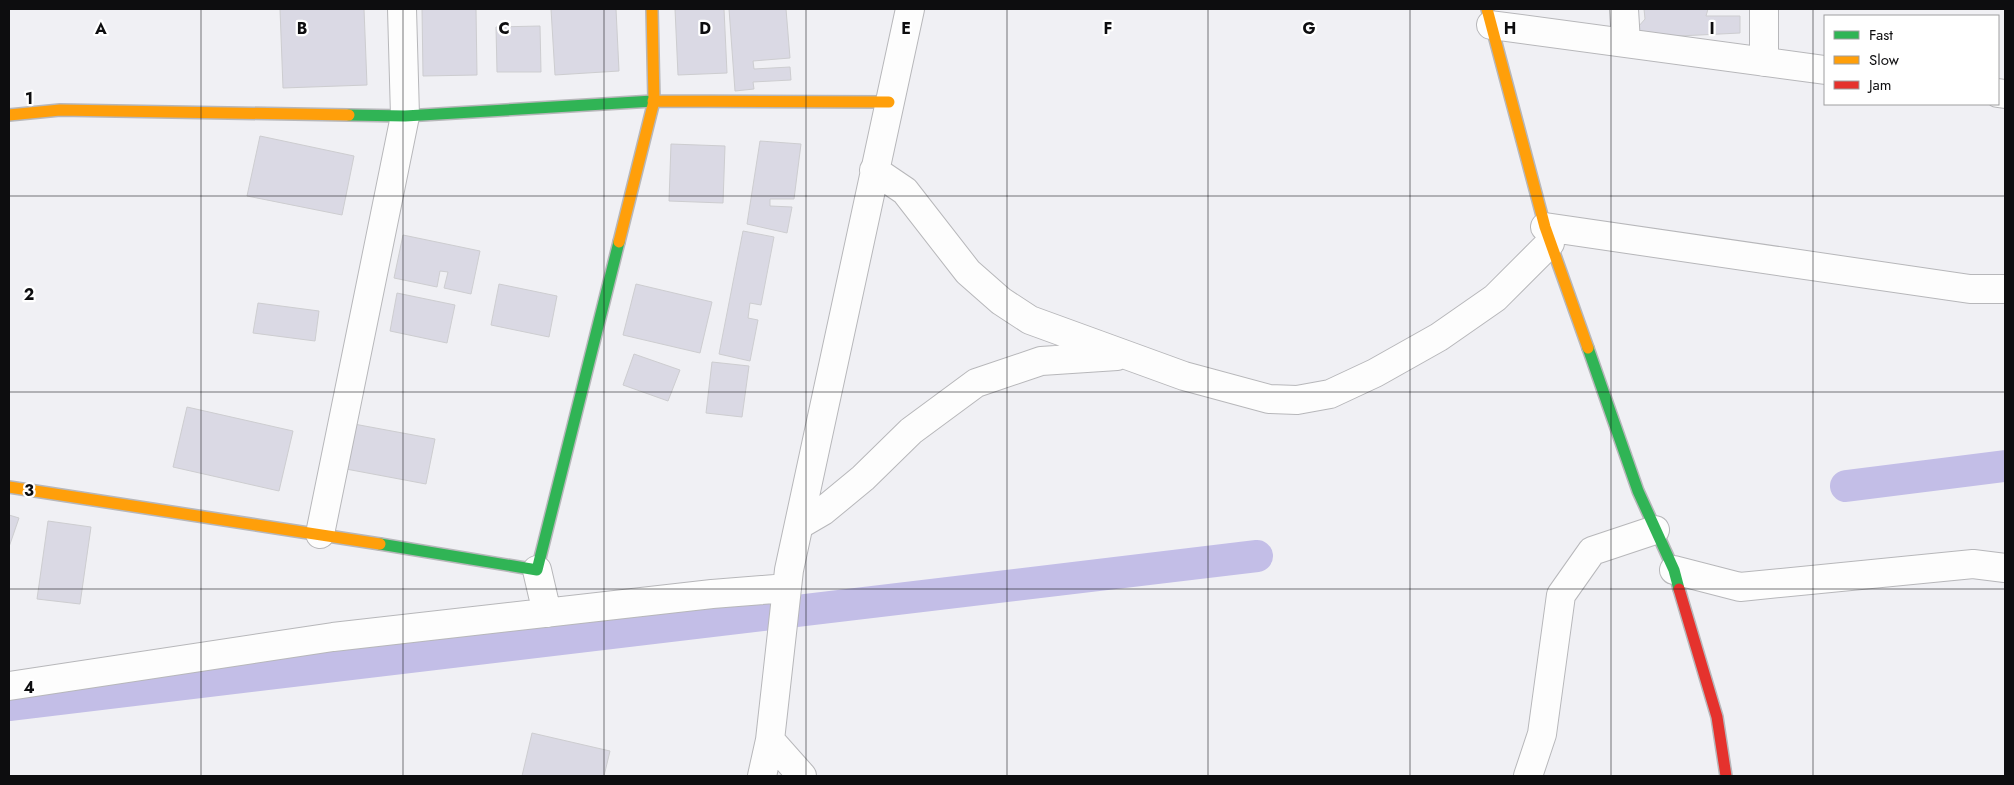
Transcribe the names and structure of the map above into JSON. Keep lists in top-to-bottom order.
{
  "legend": ["Fast", "Slow", "Jam"],
  "grid": {
    "columns": [
      "A",
      "B",
      "C",
      "D",
      "E",
      "F",
      "G",
      "H",
      "I"
    ],
    "rows": [
      "1",
      "2",
      "3",
      "4"
    ]
  }
}
